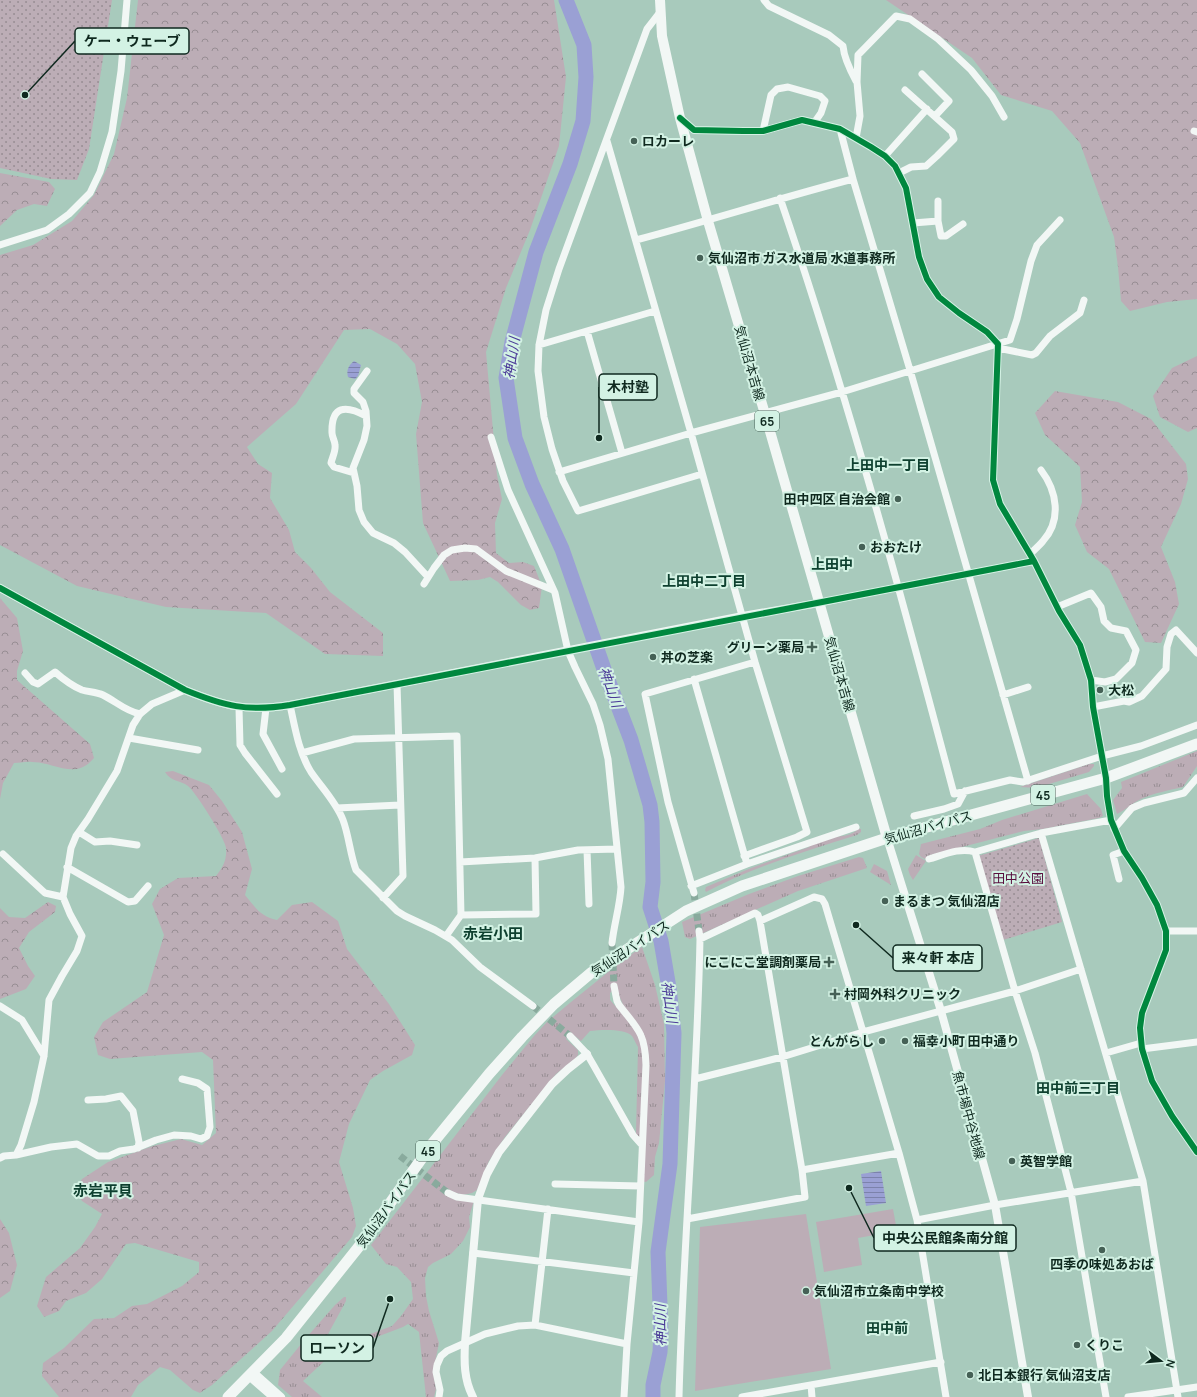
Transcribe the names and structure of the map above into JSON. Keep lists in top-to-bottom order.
{
  "streets": {
    "highway": ["45", "気仙沼バイパス"],
    "main road": ["気仙沼本吉線", "65"],
    "street": ["魚市場中谷地線"]
  },
  "crossings": [
    ["気仙沼本吉線", "気仙沼バイパス"],
    ["気仙沼本吉線", "魚市場中谷地線"],
    ["気仙沼バイパス", "魚市場中谷地線"]
  ],
  "districts": [
    "上田中一丁目",
    "上田中",
    "上田中二丁目",
    "赤岩小田",
    "田中前三丁目",
    "赤岩平貝",
    "田中前"
  ],
  "water": ["神山川"],
  "parks": ["田中公園"],
  "places": {
    "other": [
      "ケー・ウェーブ",
      "ロカーレ",
      "気仙沼市 ガス水道局 水道事務所",
      "木村塾",
      "田中四区 自治会館",
      "おおたけ",
      "丼の芝楽",
      "大松",
      "まるまつ 気仙沼店",
      "来々軒 本店",
      "とんがらし",
      "福幸小町 田中通り",
      "英智学館",
      "中央公民館条南分館",
      "四季の味処あおば",
      "気仙沼市立条南中学校",
      "ローソン",
      "くりこ",
      "北日本銀行 気仙沼支店"
    ],
    "health": ["グリーン薬局", "にこにこ堂調剤薬局", "村岡外科クリニック"]
  },
  "north": "right"
}
